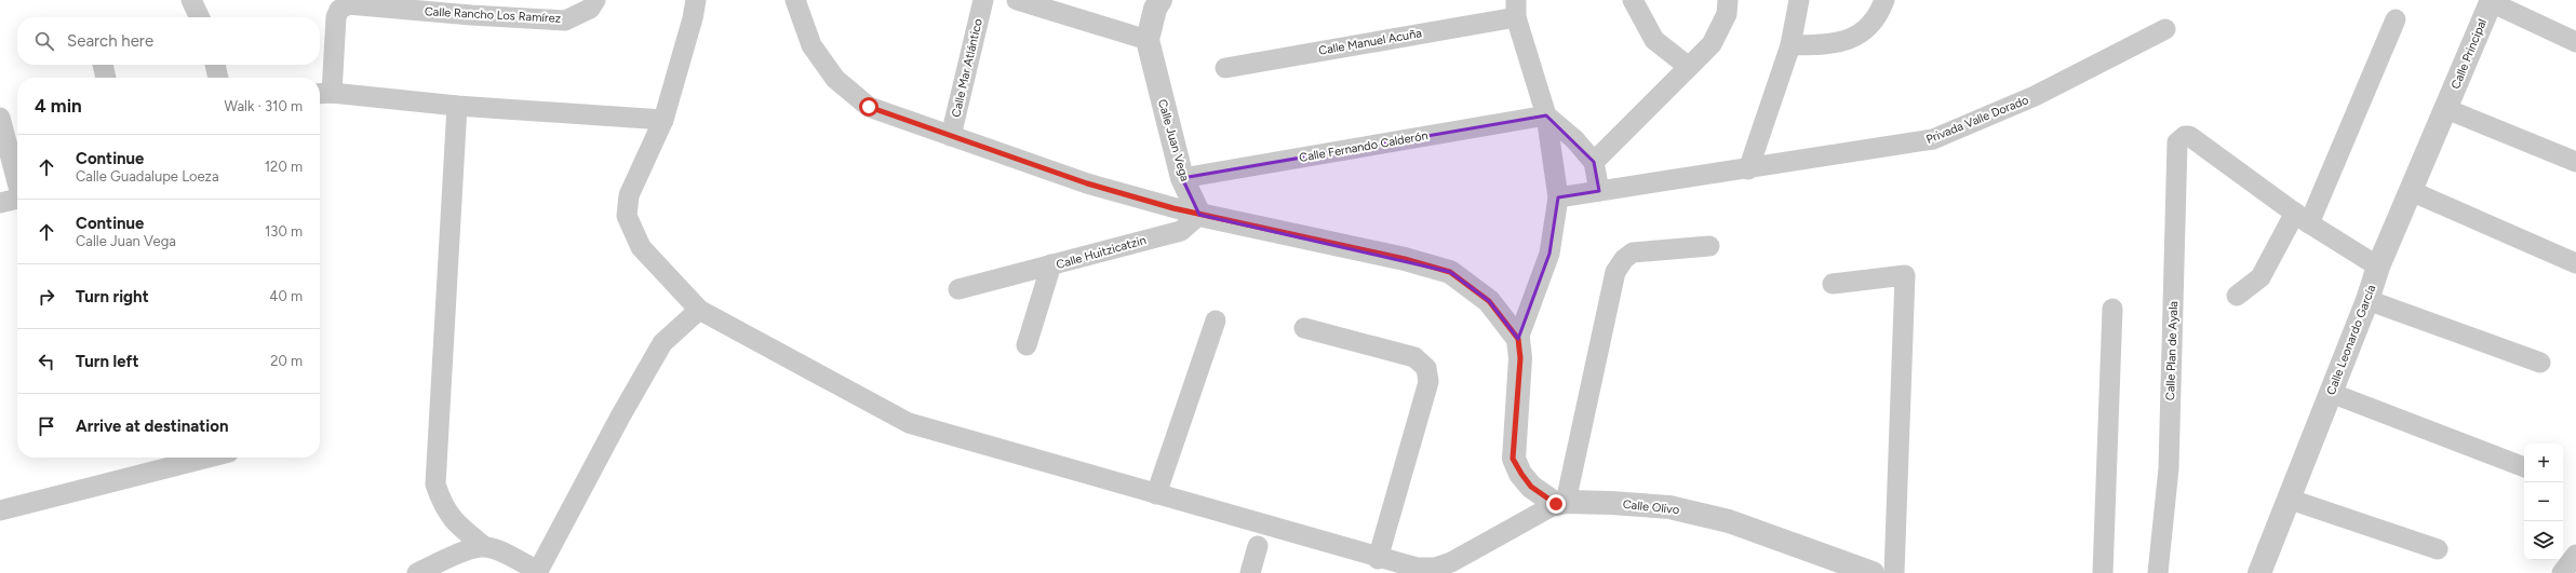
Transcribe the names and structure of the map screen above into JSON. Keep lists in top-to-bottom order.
{
  "streets": {
    "street": [
      "Calle Rancho Los Ramírez",
      "Calle Manuel Acuña",
      "Calle Principal",
      "Calle Mar Atlántico",
      "Privada Valle Dorado",
      "Calle Juan Vega",
      "Calle Fernando Calderón",
      "Calle Huitzicatzin",
      "Calle Leonardo García",
      "Calle Plan de Ayala",
      "Calle Olivo"
    ]
  },
  "crossings": [
    ["Calle Principal", "Calle Leonardo García"],
    ["Calle Juan Vega", "Calle Fernando Calderón"],
    ["Calle Juan Vega", "Calle Huitzicatzin"]
  ],
  "page": {
    "search": "Search here",
    "heading": ["4 min", "Walk · 310 m"],
    "list": [
      ["Continue", "Calle Guadalupe Loeza", "120 m"],
      ["Continue", "Calle Juan Vega", "130 m"],
      ["Turn right", "40 m"],
      ["Turn left", "20 m"],
      "Arrive at destination"
    ],
    "map_buttons": ["+", "−"]
  }
}
